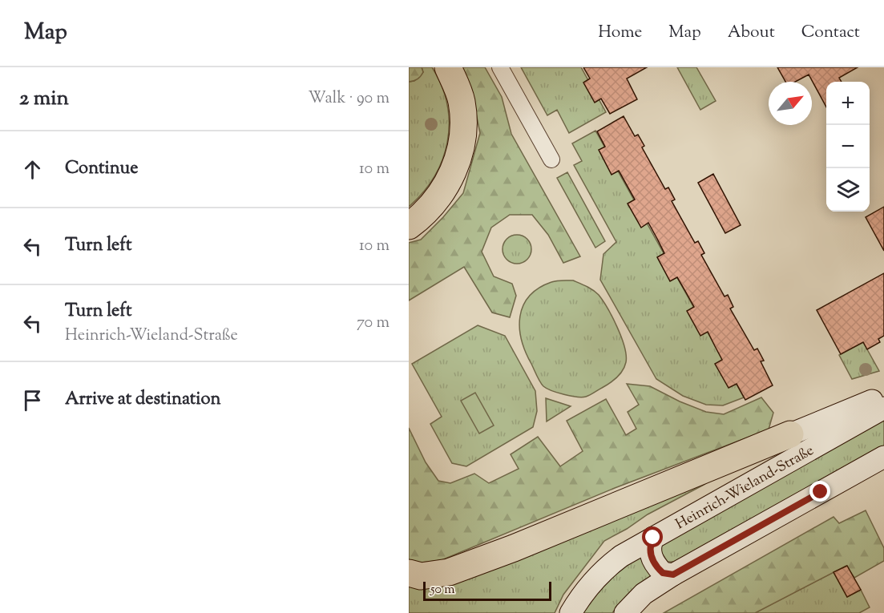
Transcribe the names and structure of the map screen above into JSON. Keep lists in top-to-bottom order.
{
  "streets": {
    "main road": ["Heinrich-Wieland-Straße"]
  },
  "scale_bar": "50 m",
  "north": "top right",
  "page": {
    "header": "Map",
    "nav": [
      "Home",
      "Map",
      "About",
      "Contact"
    ],
    "heading": ["2 min", "Walk · 90 m"],
    "map_buttons": ["+", "−"],
    "list": [
      ["Continue", "10 m"],
      ["Turn left", "10 m"],
      ["Turn left", "Heinrich-Wieland-Straße", "70 m"],
      "Arrive at destination"
    ],
    "scale": "50 m"
  }
}
